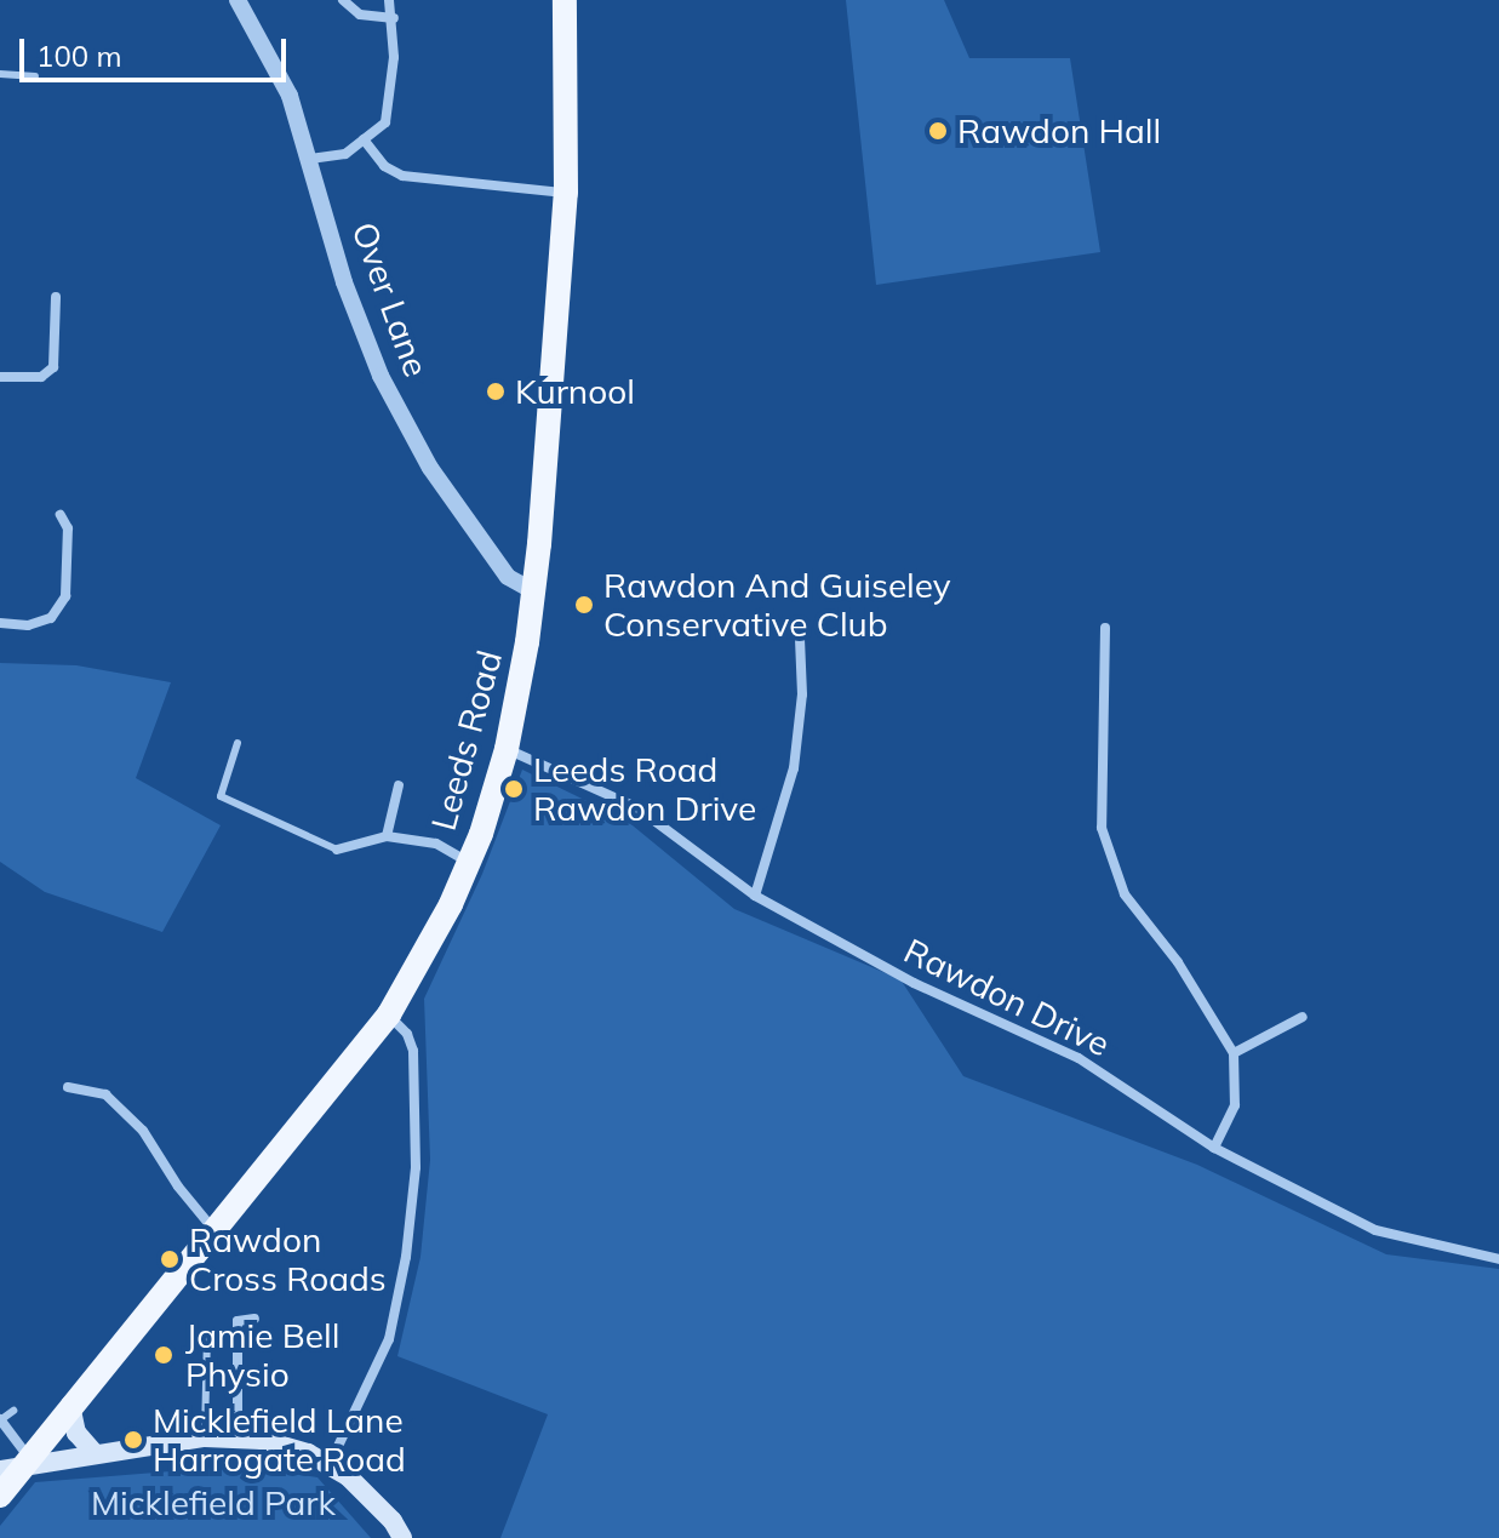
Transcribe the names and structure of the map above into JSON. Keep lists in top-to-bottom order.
{
  "streets": {
    "main road": ["Leeds Road"],
    "street": ["Over Lane", "Rawdon Drive"]
  },
  "crossings": [
    ["Over Lane", "Leeds Road"],
    ["Leeds Road", "Rawdon Drive"]
  ],
  "parks": ["Micklefield Park"],
  "places": [
    "Rawdon Hall",
    "Kurnool",
    "Rawdon And Guiseley Conservative Club",
    "Leeds Road Rawdon Drive",
    "Rawdon Cross Roads",
    "Jamie Bell Physio",
    "Micklefield Lane Harrogate Road"
  ],
  "scale_bar": "100 m"
}
